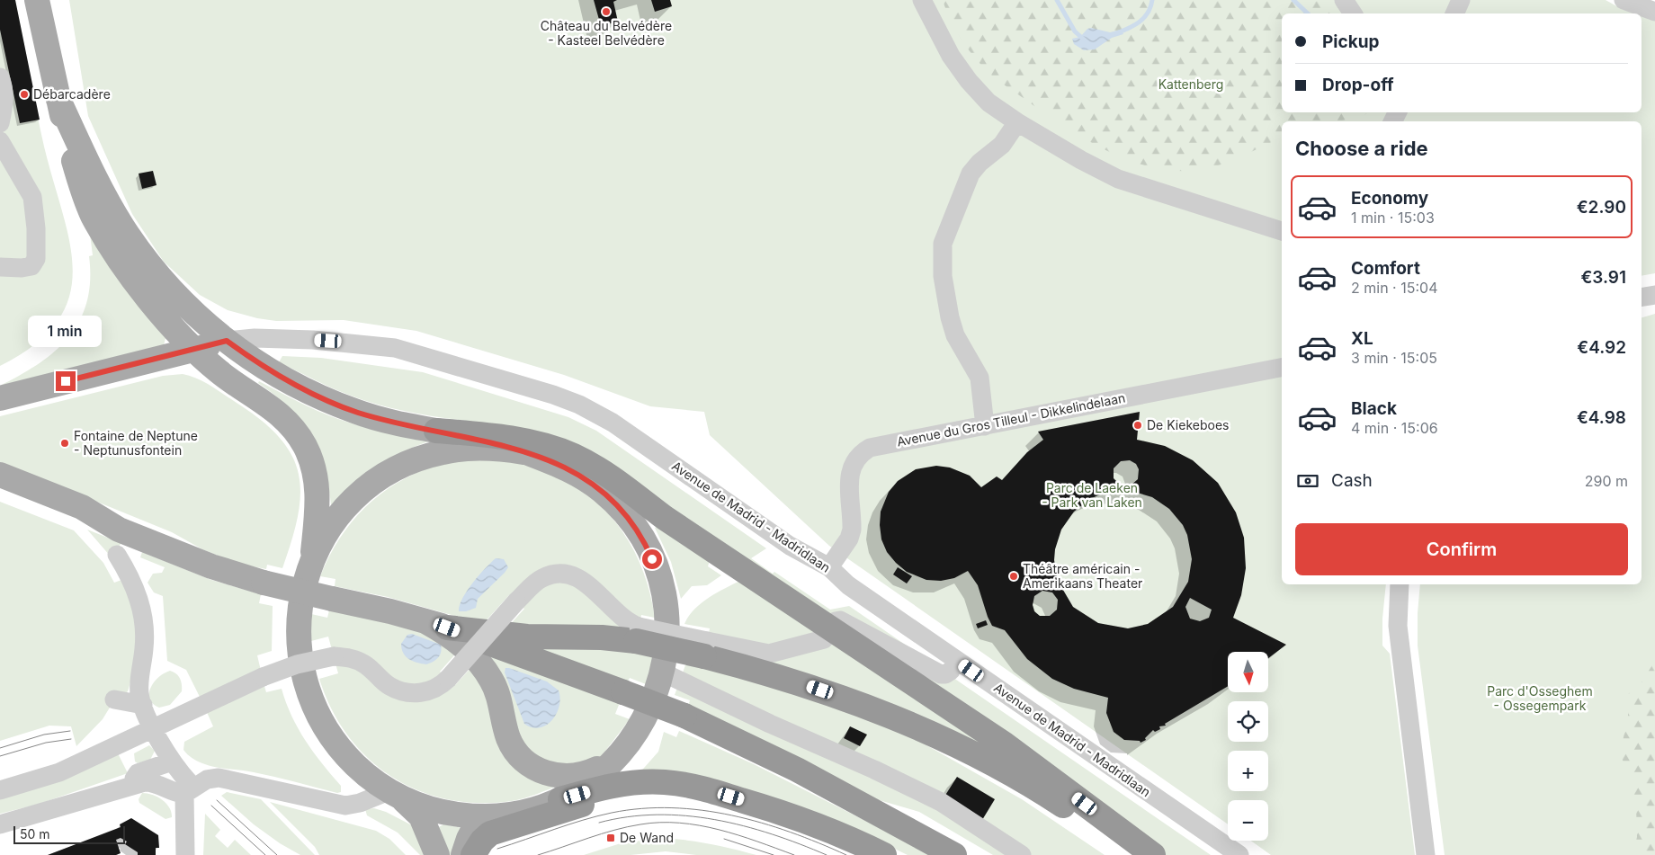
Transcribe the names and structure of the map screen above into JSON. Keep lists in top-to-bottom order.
{
  "streets": {
    "street": ["Avenue du Gros Tilleul - Dikkelindelaan", "Avenue de Madrid - Madridlaan"]
  },
  "crossings": [
    ["Avenue du Gros Tilleul - Dikkelindelaan", "Avenue de Madrid - Madridlaan"]
  ],
  "parks": ["Kattenberg", "Parc de Laeken - Park van Laken", "Parc d'Osseghem - Ossegempark"],
  "places": {
    "other": [
      "Château du Belvédère - Kasteel Belvédère",
      "Débarcadère",
      "De Kiekeboes",
      "Fontaine de Neptune - Neptunusfontein",
      "Théâtre américain - Amerikaans Theater"
    ],
    "transit": ["De Wand"]
  },
  "scale_bar": "50 m",
  "north": "bottom",
  "page": {
    "banner": ["Pickup", "Drop-off"],
    "heading": "Choose a ride",
    "list": [
      {
        "name": "Economy",
        "note": "1 min · 15:03",
        "value": "€2.90"
      },
      {
        "name": "Comfort",
        "note": "2 min · 15:04",
        "value": "€3.91"
      },
      {
        "name": "XL",
        "note": "3 min · 15:05",
        "value": "€4.92"
      },
      {
        "name": "Black",
        "note": "4 min · 15:06",
        "value": "€4.98"
      }
    ],
    "bubble": "1 min",
    "pay": ["Cash", "290 m"],
    "buttons": "Confirm",
    "map_buttons": ["+", "−"],
    "scale": "50 m"
  }
}
